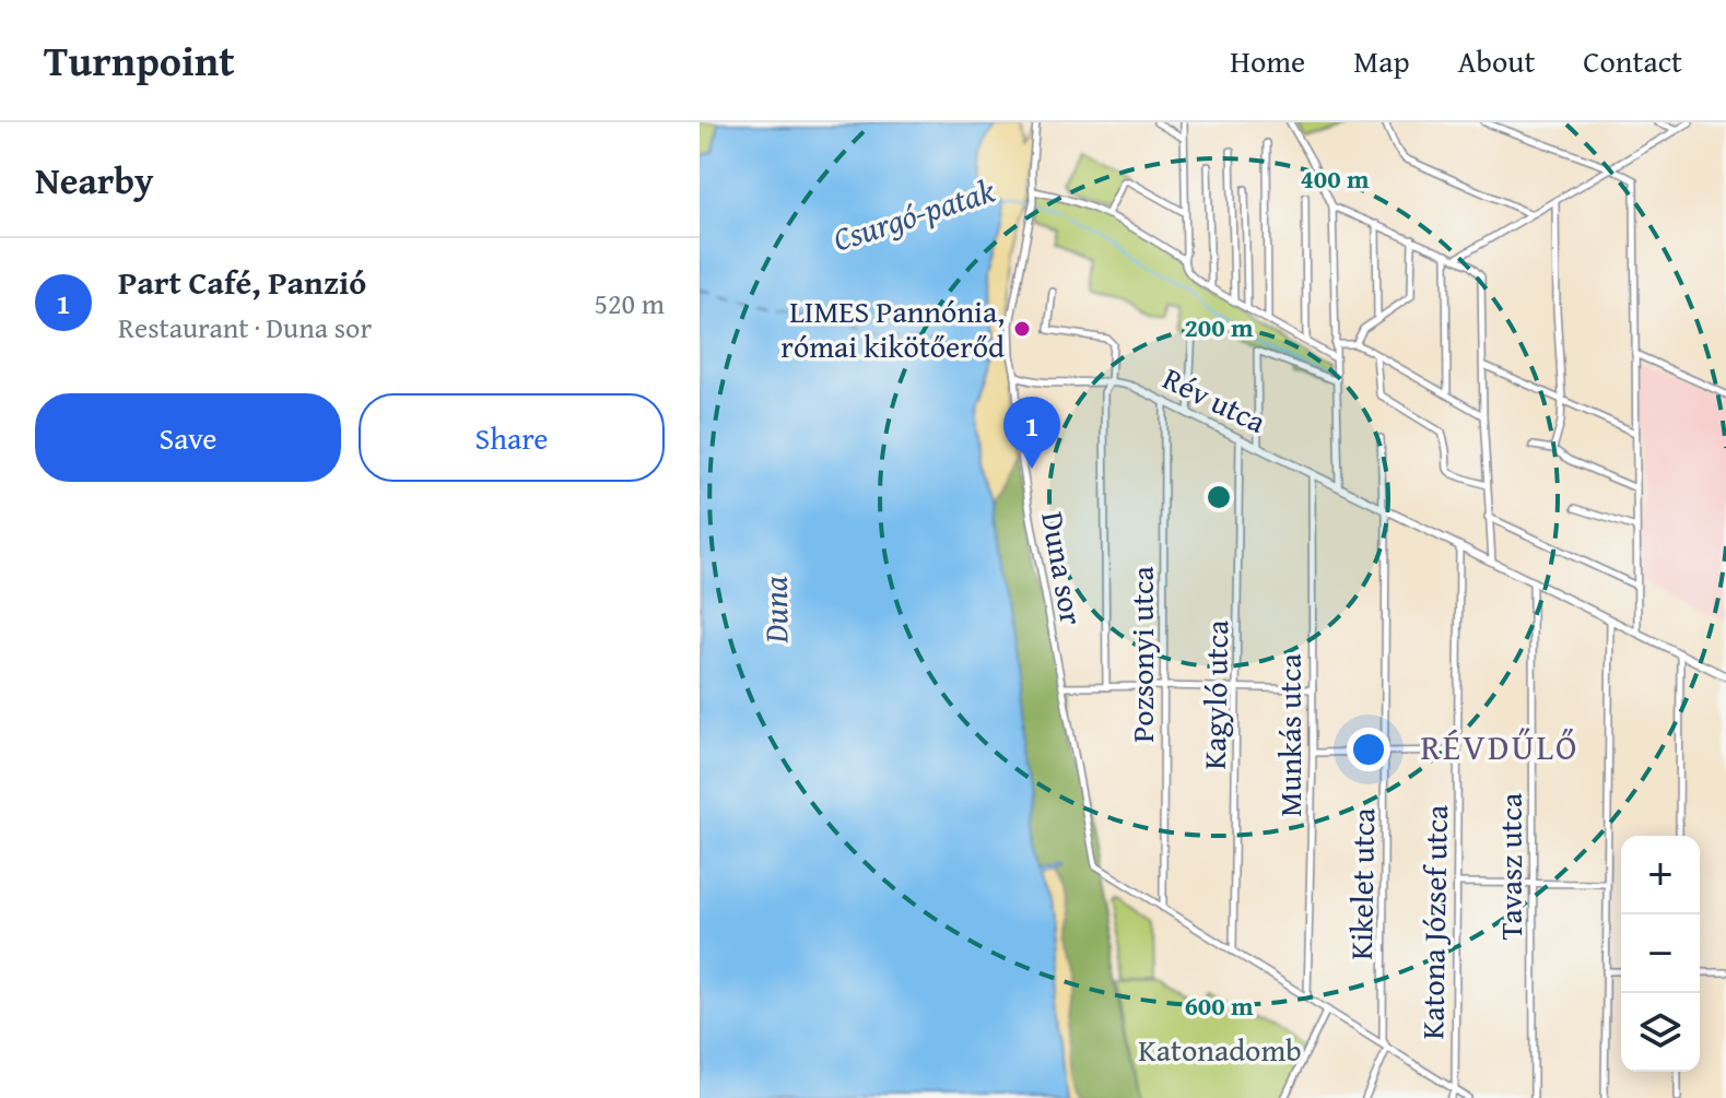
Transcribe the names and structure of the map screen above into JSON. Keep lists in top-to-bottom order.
{
  "streets": {
    "street": [
      "Rév utca",
      "Duna sor",
      "Pozsonyi utca",
      "Kagyló utca",
      "Munkás utca",
      "Tavasz utca",
      "Kikelet utca",
      "Katona József utca"
    ]
  },
  "crossings": [
    ["Rév utca", "Duna sor"],
    ["Rév utca", "Pozsonyi utca"],
    ["Rév utca", "Kagyló utca"],
    ["Rév utca", "Munkás utca"],
    ["Rév utca", "Tavasz utca"],
    ["Rév utca", "Kikelet utca"],
    ["Rév utca", "Katona József utca"],
    ["Duna sor", "Pozsonyi utca"]
  ],
  "districts": ["RÉVDŰLŐ"],
  "water": ["Csurgó-patak", "Duna"],
  "parks": ["Katonadomb"],
  "places": ["LIMES Pannónia, római kikötőerőd"],
  "page": {
    "header": "Turnpoint",
    "nav": [
      "Home",
      "Map",
      "About",
      "Contact"
    ],
    "heading": "Nearby",
    "list": [
      {
        "mark": "1",
        "name": "Part Café, Panzió",
        "note": "Restaurant · Duna sor",
        "value": "520 m"
      }
    ],
    "buttons": ["Save", "Share"],
    "pins": "1",
    "map_buttons": ["+", "−"]
  },
  "rings": ["400 m", "200 m", "600 m"]
}
